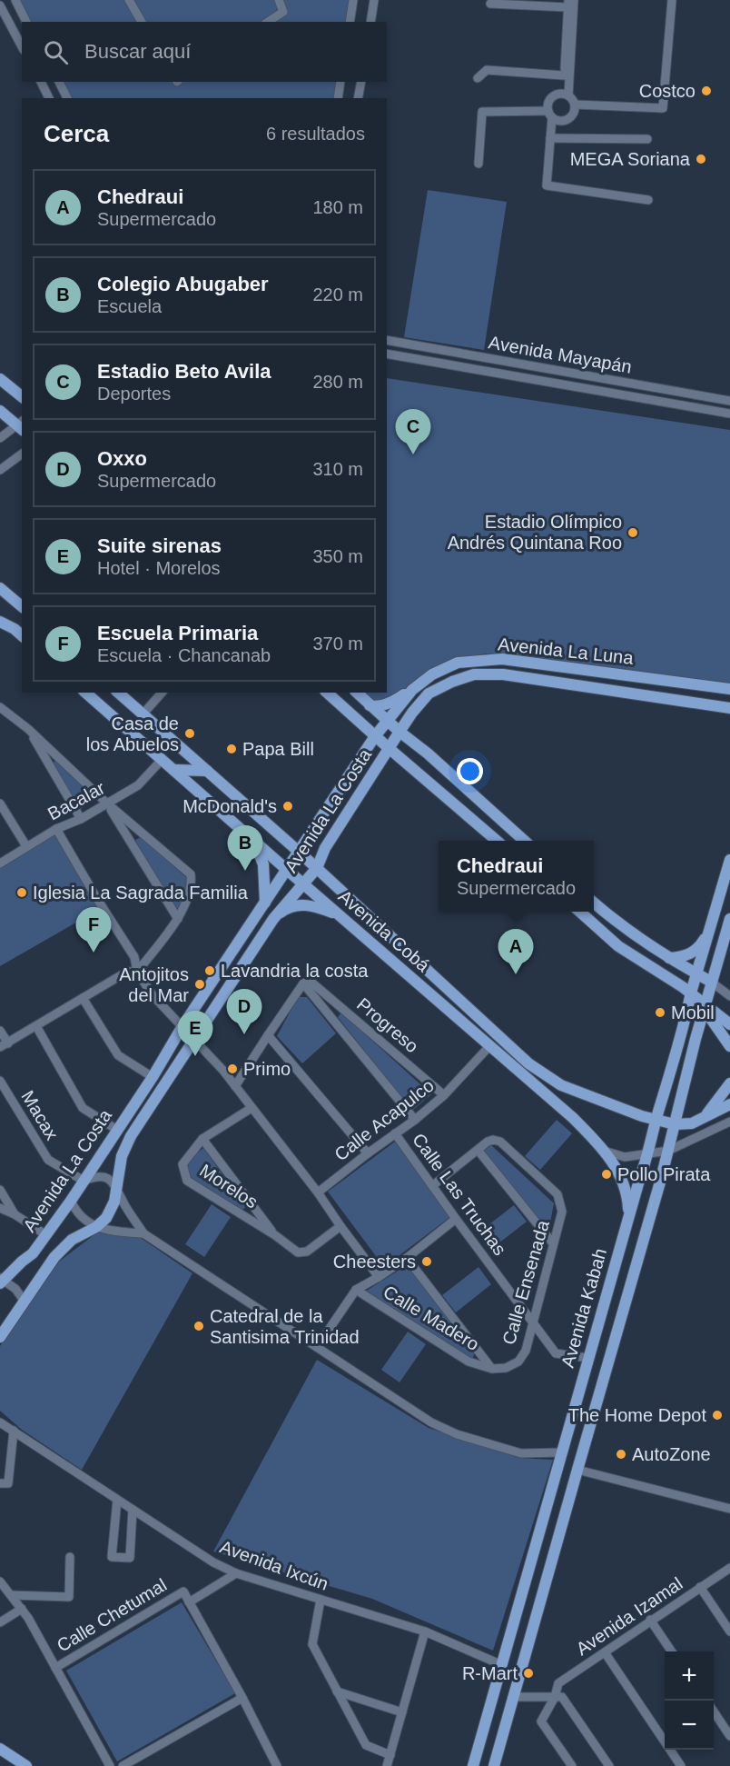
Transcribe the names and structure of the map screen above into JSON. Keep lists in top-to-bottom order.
{
  "streets": {
    "main road": [
      "Avenida La Luna",
      "Avenida La Costa",
      "Avenida Cobá",
      "Avenida Kabah"
    ],
    "street": [
      "Avenida Mayapán",
      "Bacalar",
      "Progreso",
      "Macax",
      "Calle Acapulco",
      "Morelos",
      "Calle Las Truchas",
      "Calle Ensenada",
      "Calle Madero",
      "Avenida Ixcún",
      "Calle Chetumal",
      "Avenida Izamal"
    ]
  },
  "crossings": [
    ["Avenida La Luna", "Avenida La Costa"],
    ["Bacalar", "Avenida Cobá"],
    ["Avenida La Costa", "Avenida Cobá"],
    ["Avenida La Costa", "Macax"],
    ["Avenida Cobá", "Calle Acapulco"],
    ["Avenida Cobá", "Avenida Kabah"],
    ["Progreso", "Calle Acapulco"],
    ["Calle Acapulco", "Calle Las Truchas"],
    ["Calle Las Truchas", "Calle Ensenada"],
    ["Calle Las Truchas", "Avenida Kabah"],
    ["Calle Ensenada", "Calle Madero"],
    ["Avenida Kabah", "Avenida Ixcún"]
  ],
  "places": [
    "Costco",
    "MEGA Soriana",
    "Estadio Olímpico Andrés Quintana Roo",
    "Casa de los Abuelos",
    "Papa Bill",
    "McDonald's",
    "Iglesia La Sagrada Familia",
    "Lavandria la costa",
    "Antojitos del Mar",
    "Mobil",
    "Primo",
    "Pollo Pirata",
    "Cheesters",
    "Catedral de la Santisima Trinidad",
    "The Home Depot",
    "AutoZone",
    "R-Mart"
  ],
  "page": {
    "search": "Buscar aquí",
    "heading": ["Cerca", "6 resultados"],
    "list": [
      {
        "mark": "A",
        "name": "Chedraui",
        "note": "Supermercado",
        "value": "180 m"
      },
      {
        "mark": "B",
        "name": "Colegio Abugaber",
        "note": "Escuela",
        "value": "220 m"
      },
      {
        "mark": "C",
        "name": "Estadio Beto Avila",
        "note": "Deportes",
        "value": "280 m"
      },
      {
        "mark": "D",
        "name": "Oxxo",
        "note": "Supermercado",
        "value": "310 m"
      },
      {
        "mark": "E",
        "name": "Suite sirenas",
        "note": "Hotel · Morelos",
        "value": "350 m"
      },
      {
        "mark": "F",
        "name": "Escuela Primaria",
        "note": "Escuela · Chancanab",
        "value": "370 m"
      }
    ],
    "pins": [
      "C",
      "B",
      "F",
      "A",
      "D",
      "E"
    ],
    "popup": ["Chedraui", "Supermercado"],
    "map_buttons": ["+", "−"]
  }
}
